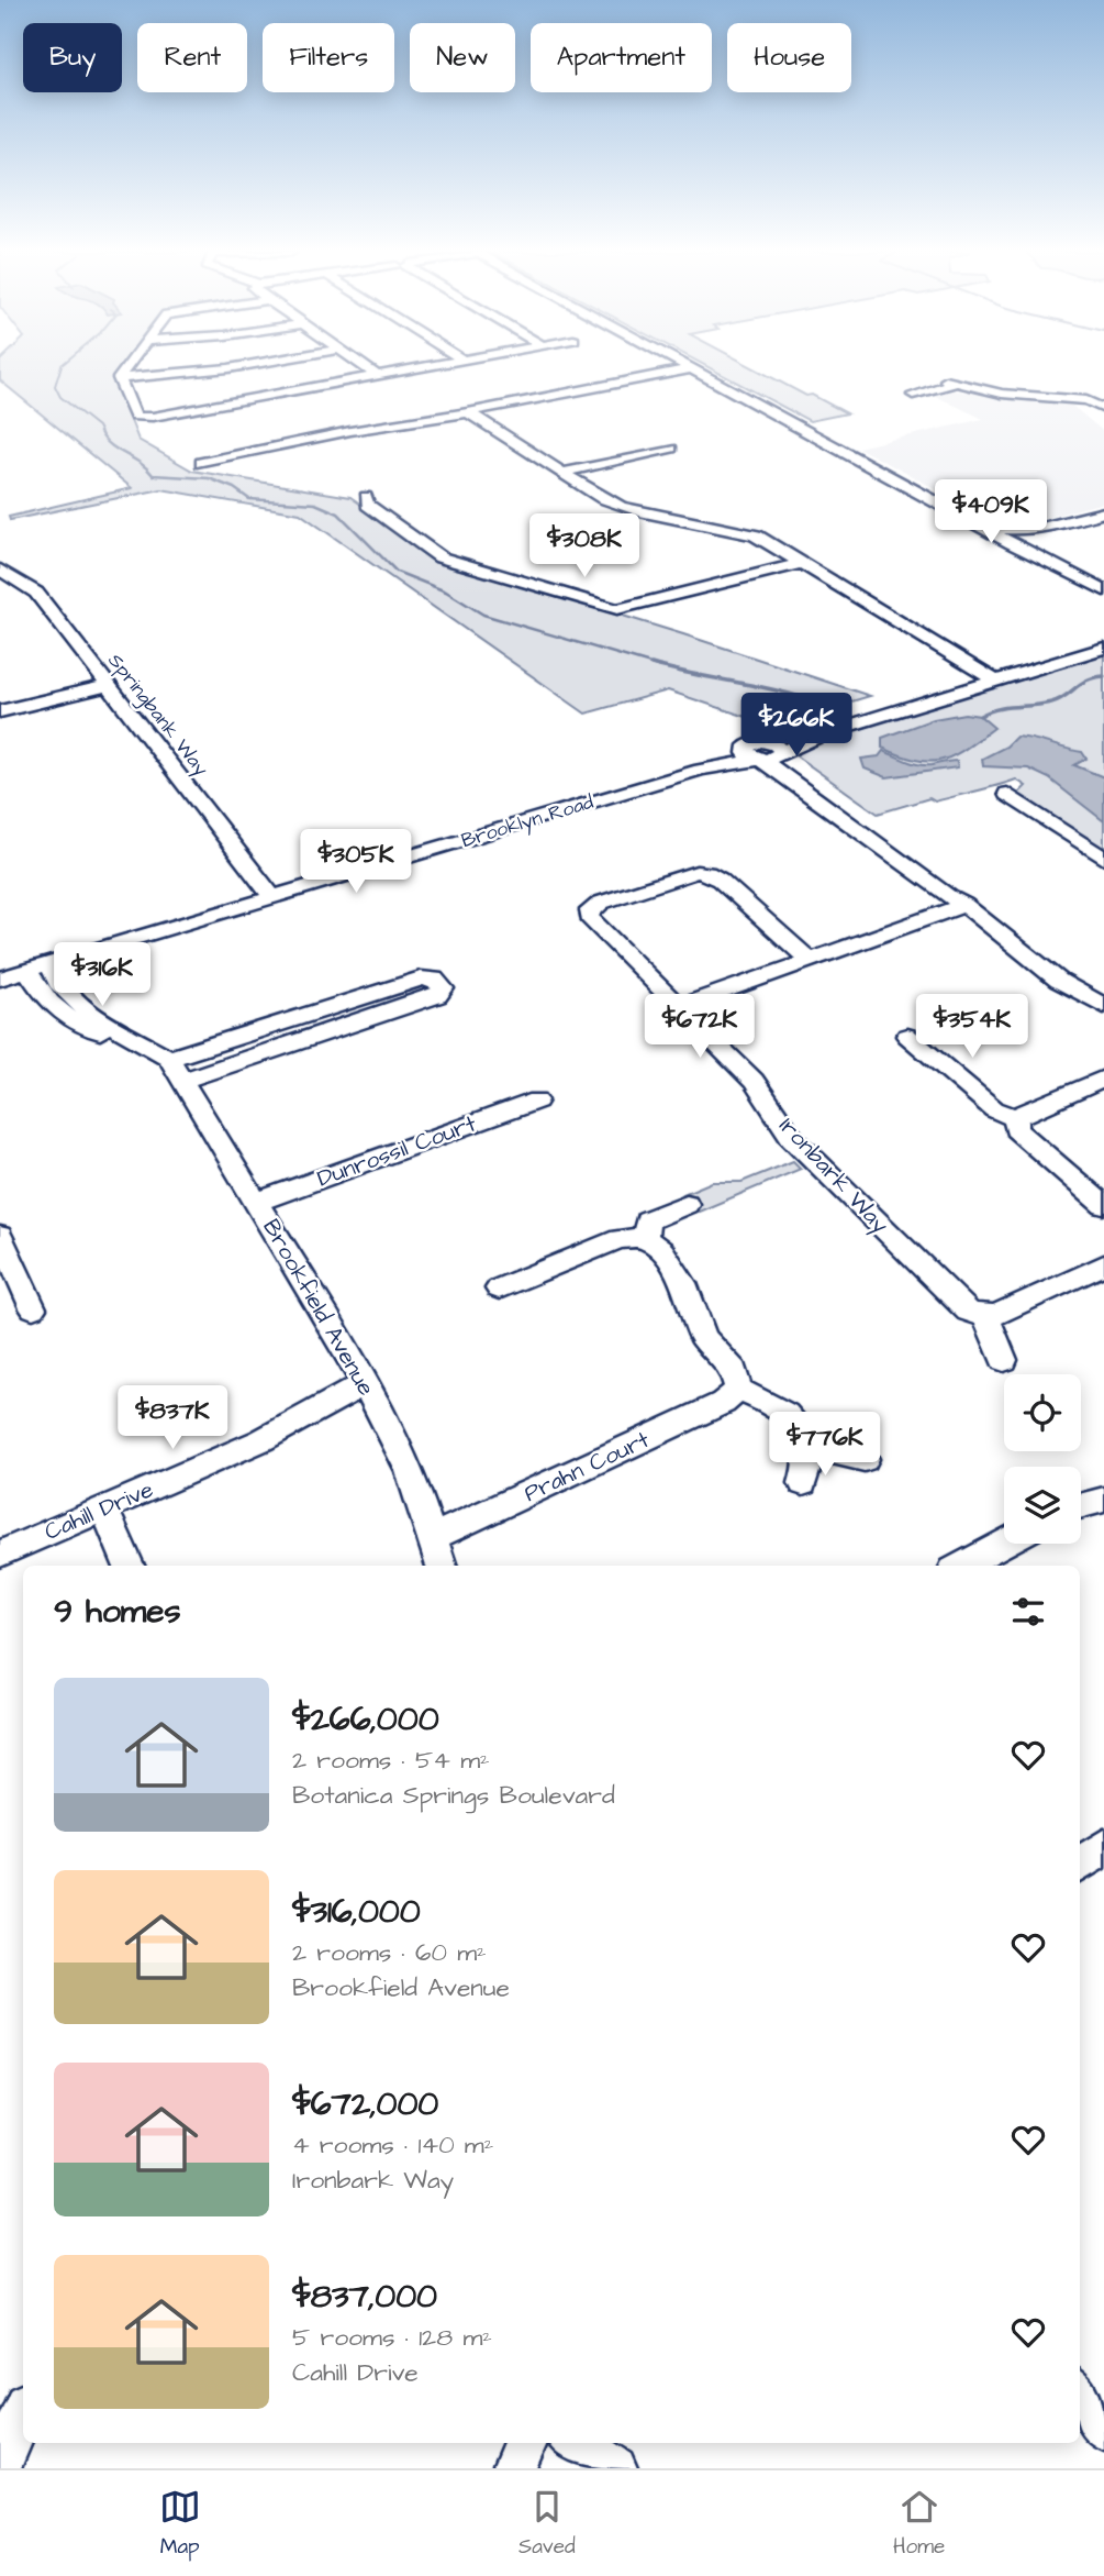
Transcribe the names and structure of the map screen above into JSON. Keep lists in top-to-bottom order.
{
  "streets": {
    "street": [
      "Springbank Way",
      "Brooklyn Road",
      "Dunrossil Court",
      "Ironbark Way",
      "Brookfield Avenue",
      "Prahn Court",
      "Cahill Drive"
    ]
  },
  "crossings": [
    ["Springbank Way", "Brooklyn Road"],
    ["Dunrossil Court", "Brookfield Avenue"],
    ["Brookfield Avenue", "Prahn Court"],
    ["Brookfield Avenue", "Cahill Drive"]
  ],
  "page": {
    "chip": [
      "Buy",
      "Rent",
      "Filters",
      "New",
      "Apartment",
      "House"
    ],
    "price": [
      "$409K",
      "$308K",
      "$266K",
      "$305K",
      "$316K",
      "$672K",
      "$354K",
      "$837K",
      "$776K"
    ],
    "heading": "9 homes",
    "list": [
      {
        "name": "$266,000",
        "note": "2 rooms · 54 m² · Botanica Springs Boulevard"
      },
      {
        "name": "$316,000",
        "note": "2 rooms · 60 m² · Brookfield Avenue"
      },
      {
        "name": "$672,000",
        "note": "4 rooms · 140 m² · Ironbark Way"
      },
      {
        "name": "$837,000",
        "note": "5 rooms · 128 m² · Cahill Drive"
      }
    ],
    "tabs": ["Map", "Saved", "Home"]
  }
}
